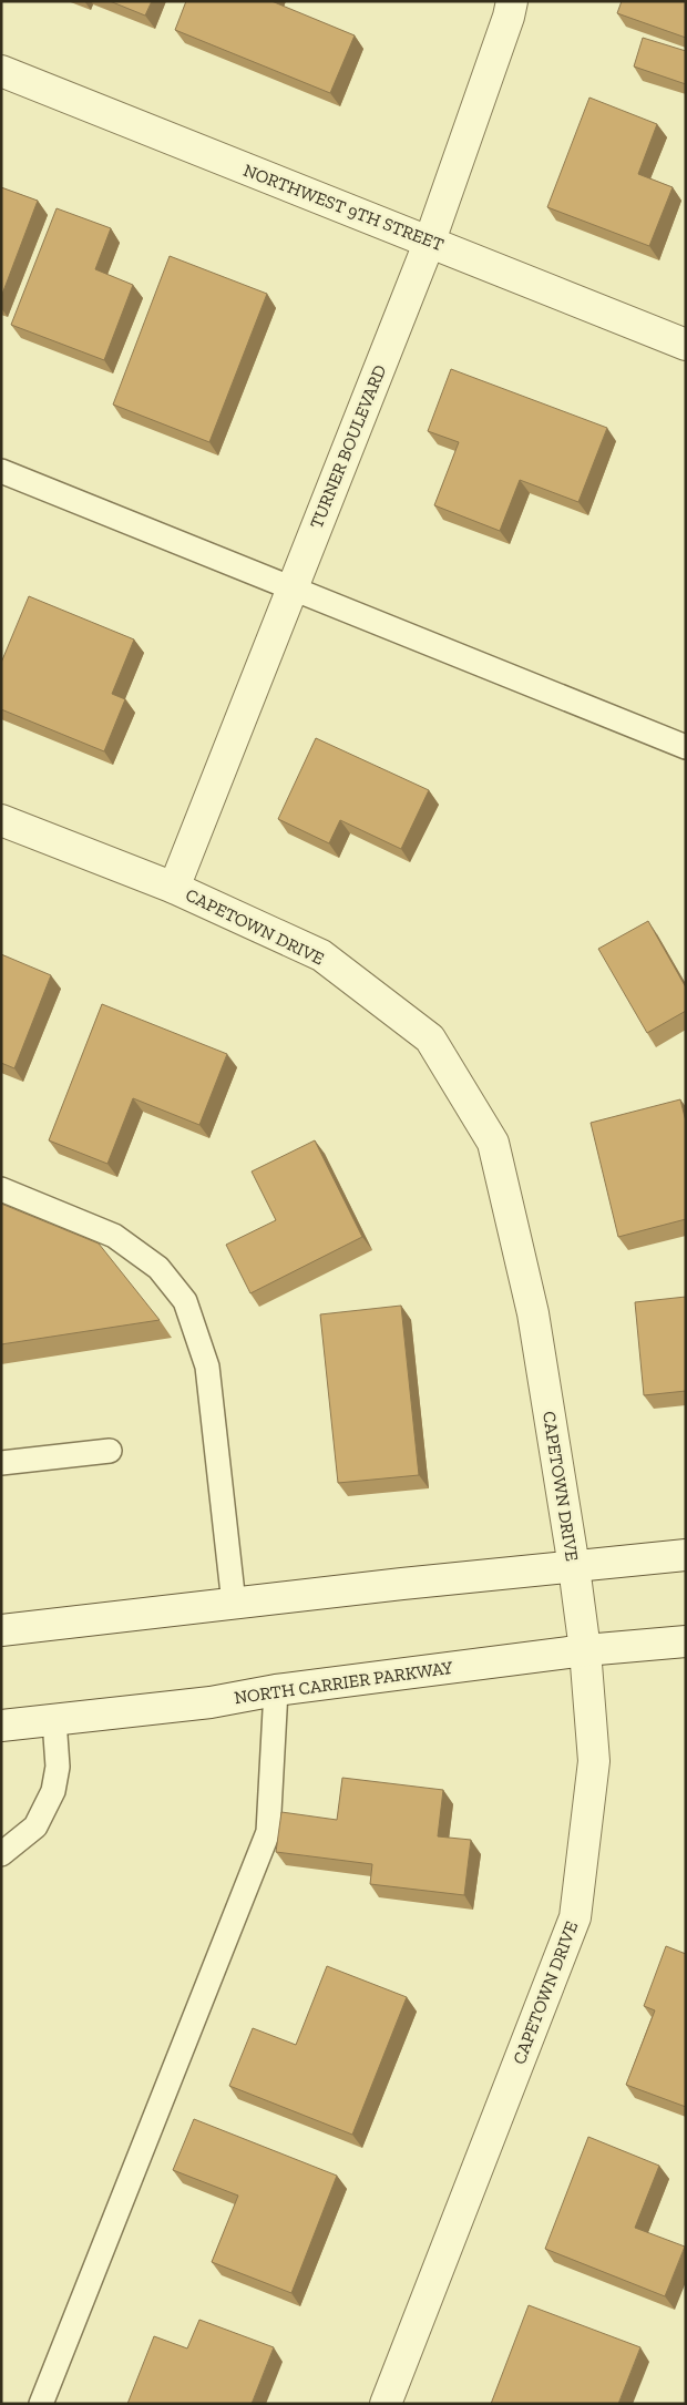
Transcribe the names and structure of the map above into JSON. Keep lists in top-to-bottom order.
{
  "streets": {
    "street": [
      "NORTHWEST 9TH STREET",
      "TURNER BOULEVARD",
      "CAPETOWN DRIVE",
      "NORTH CARRIER PARKWAY"
    ]
  },
  "crossings": [
    ["NORTHWEST 9TH STREET", "TURNER BOULEVARD"],
    ["TURNER BOULEVARD", "CAPETOWN DRIVE"],
    ["CAPETOWN DRIVE", "NORTH CARRIER PARKWAY"]
  ]
}
